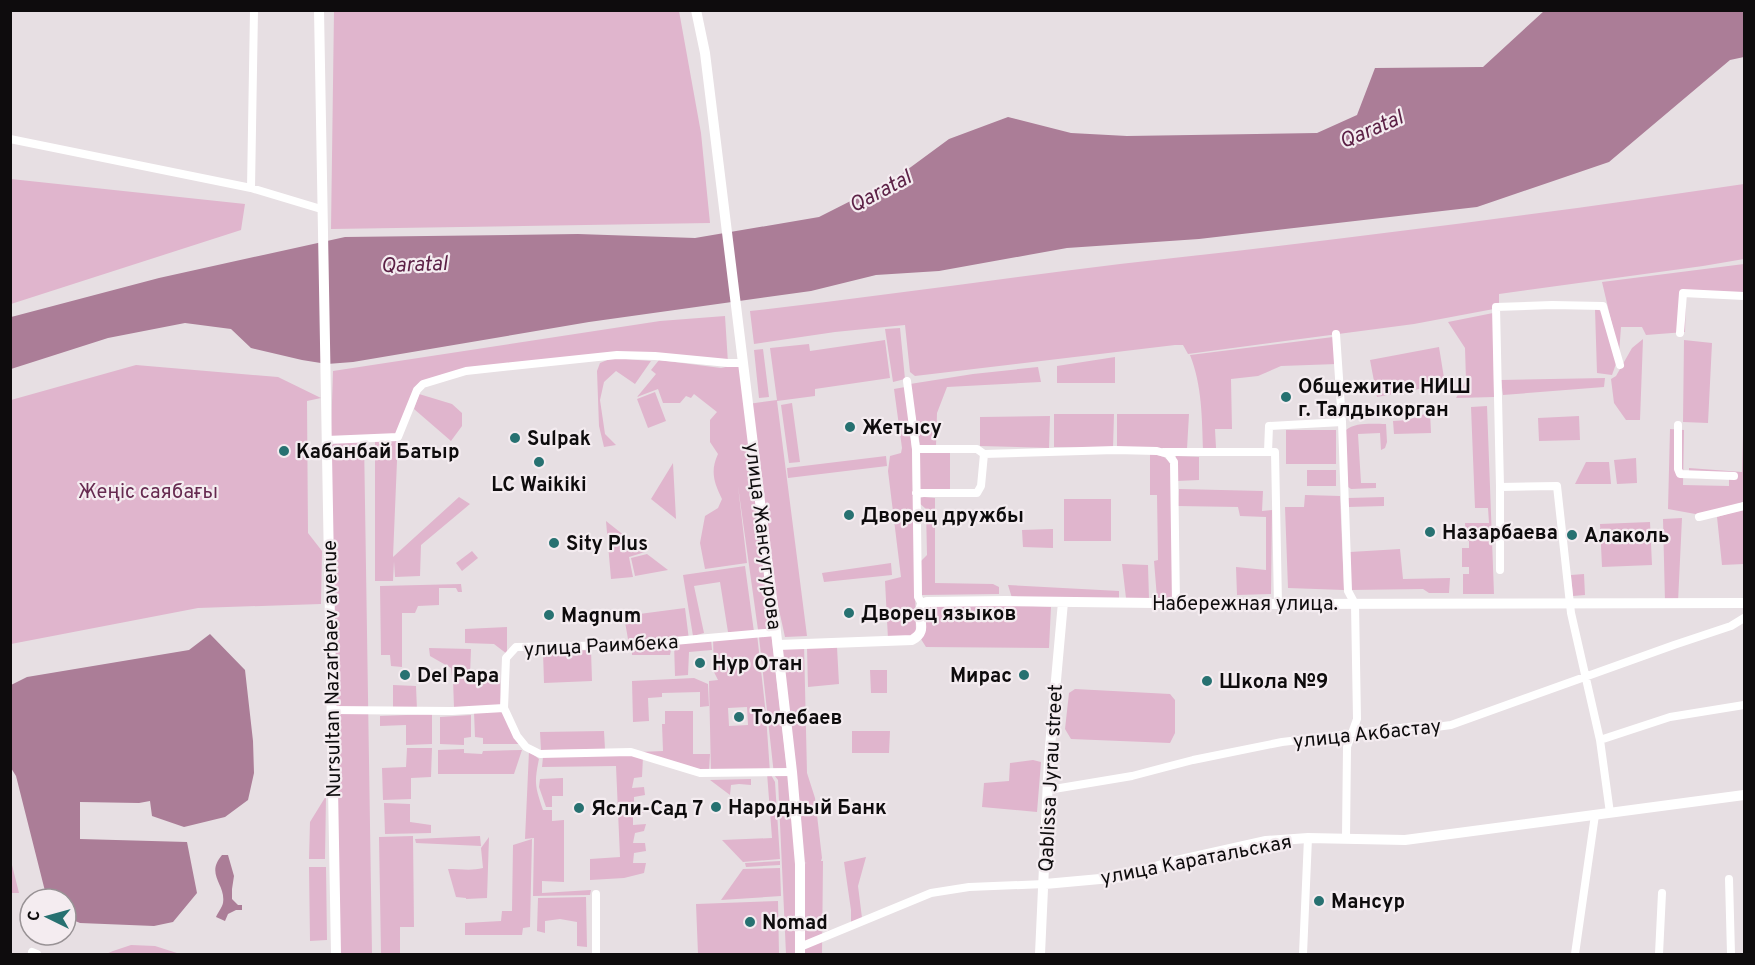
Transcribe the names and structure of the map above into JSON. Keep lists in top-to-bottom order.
{
  "streets": {
    "street": [
      "улица Жансугурова",
      "Набережная улица.",
      "улица Раимбека",
      "Nursultan Nazarbaev avenue",
      "улица Акбастау",
      "Qablissa Jyrau street",
      "улица Каратальская"
    ]
  },
  "crossings": [
    ["улица Жансугурова", "улица Раимбека"],
    ["улица Жансугурова", "улица Каратальская"],
    ["Набережная улица.", "Qablissa Jyrau street"],
    ["улица Акбастау", "Qablissa Jyrau street"],
    ["Qablissa Jyrau street", "улица Каратальская"]
  ],
  "water": ["Qaratal"],
  "parks": ["Жеңіс саябағы"],
  "places": [
    "Общежитие НИШ г. Талдыкорган",
    "Жетысу",
    "Sulpak",
    "Кабанбай Батыр",
    "LC Waikiki",
    "Дворец дружбы",
    "Назарбаева",
    "Алаколь",
    "Sity Plus",
    "Дворец языков",
    "Magnum",
    "Нур Отан",
    "Del Papa",
    "Мирас",
    "Школа №9",
    "Толебаев",
    "Народный Банк",
    "Ясли-Сад 7",
    "Мансур",
    "Nomad"
  ],
  "north": "left"
}
